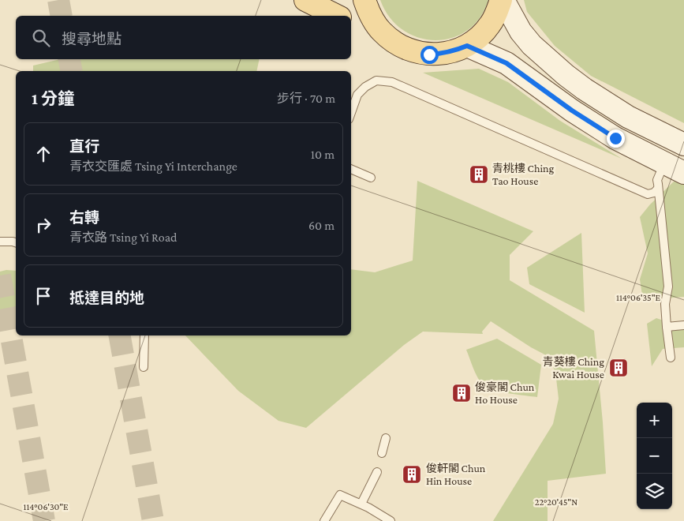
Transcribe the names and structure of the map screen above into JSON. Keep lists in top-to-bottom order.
{
  "places": {
    "building": [
      "青桃樓 Ching Tao House",
      "青葵樓 Ching Kwai House",
      "俊豪閣 Chun Ho House",
      "俊軒閣 Chun Hin House"
    ]
  },
  "page": {
    "search": "搜尋地點",
    "heading": ["1 分鐘", "步行 · 70 m"],
    "list": [
      ["直行", "青衣交匯處 Tsing Yi Interchange", "10 m"],
      ["右轉", "青衣路 Tsing Yi Road", "60 m"],
      "抵達目的地"
    ],
    "map_buttons": ["+", "−"]
  },
  "coordinates": ["114°06'35\"E", "22°20'45\"N", "114°06'30\"E"]
}
